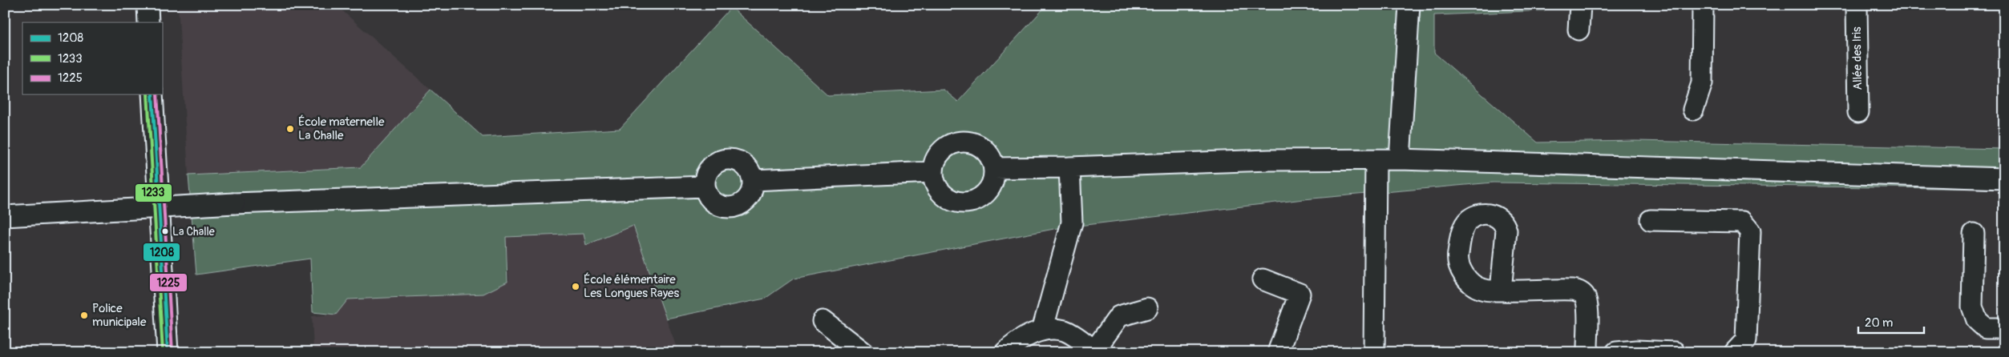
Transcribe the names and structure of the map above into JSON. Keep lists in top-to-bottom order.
{
  "streets": {
    "street": ["Allée des Iris"]
  },
  "places": [
    "École maternelle La Challe",
    "La Challe",
    "École élémentaire Les Longues Rayes",
    "Police municipale"
  ],
  "lines": ["transit line 1208", "transit line 1233", "transit line 1225"],
  "legend": ["1208", "1233", "1225"],
  "scale_bar": "20 m"
}
